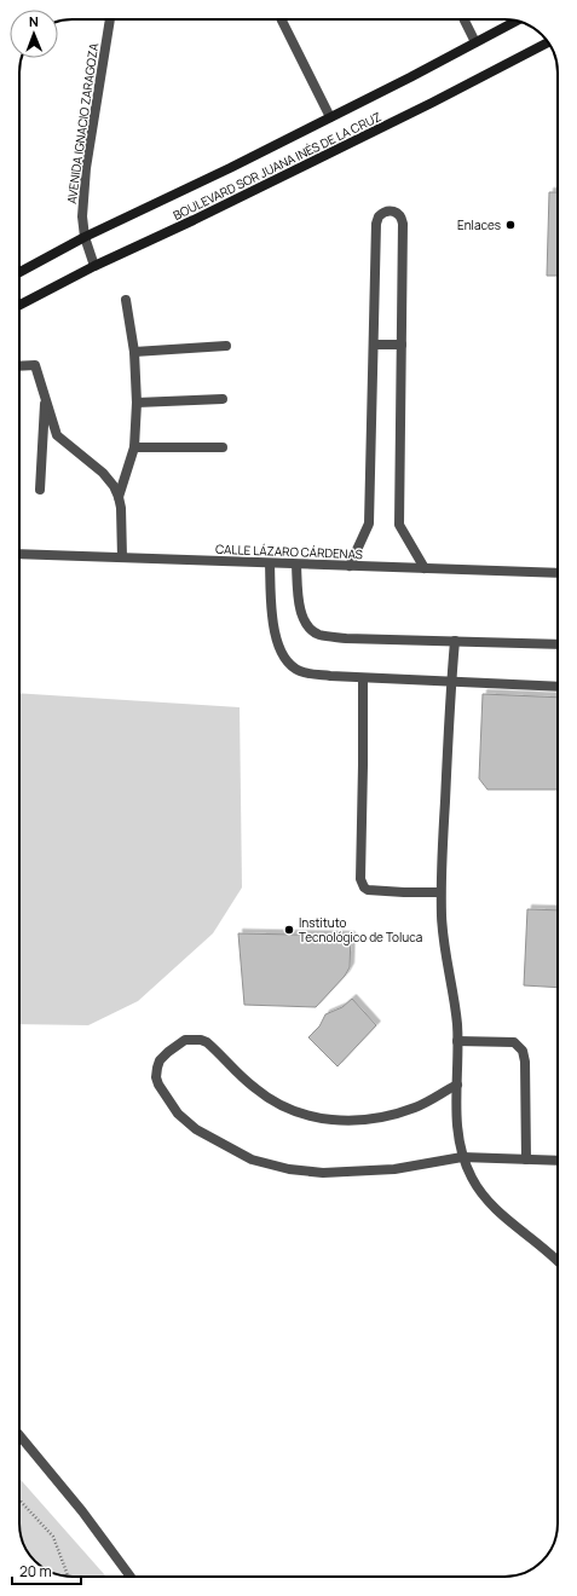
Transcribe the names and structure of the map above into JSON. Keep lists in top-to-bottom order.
{
  "streets": {
    "main road": ["BOULEVARD SOR JUANA INÉS DE LA CRUZ"],
    "street": ["AVENIDA IGNACIO ZARAGOZA", "CALLE LÁZARO CÁRDENAS"]
  },
  "crossings": [
    ["AVENIDA IGNACIO ZARAGOZA", "BOULEVARD SOR JUANA INÉS DE LA CRUZ"]
  ],
  "places": ["Enlaces", "Instituto Tecnológico de Toluca"],
  "scale_bar": "20 m",
  "north": "top"
}
